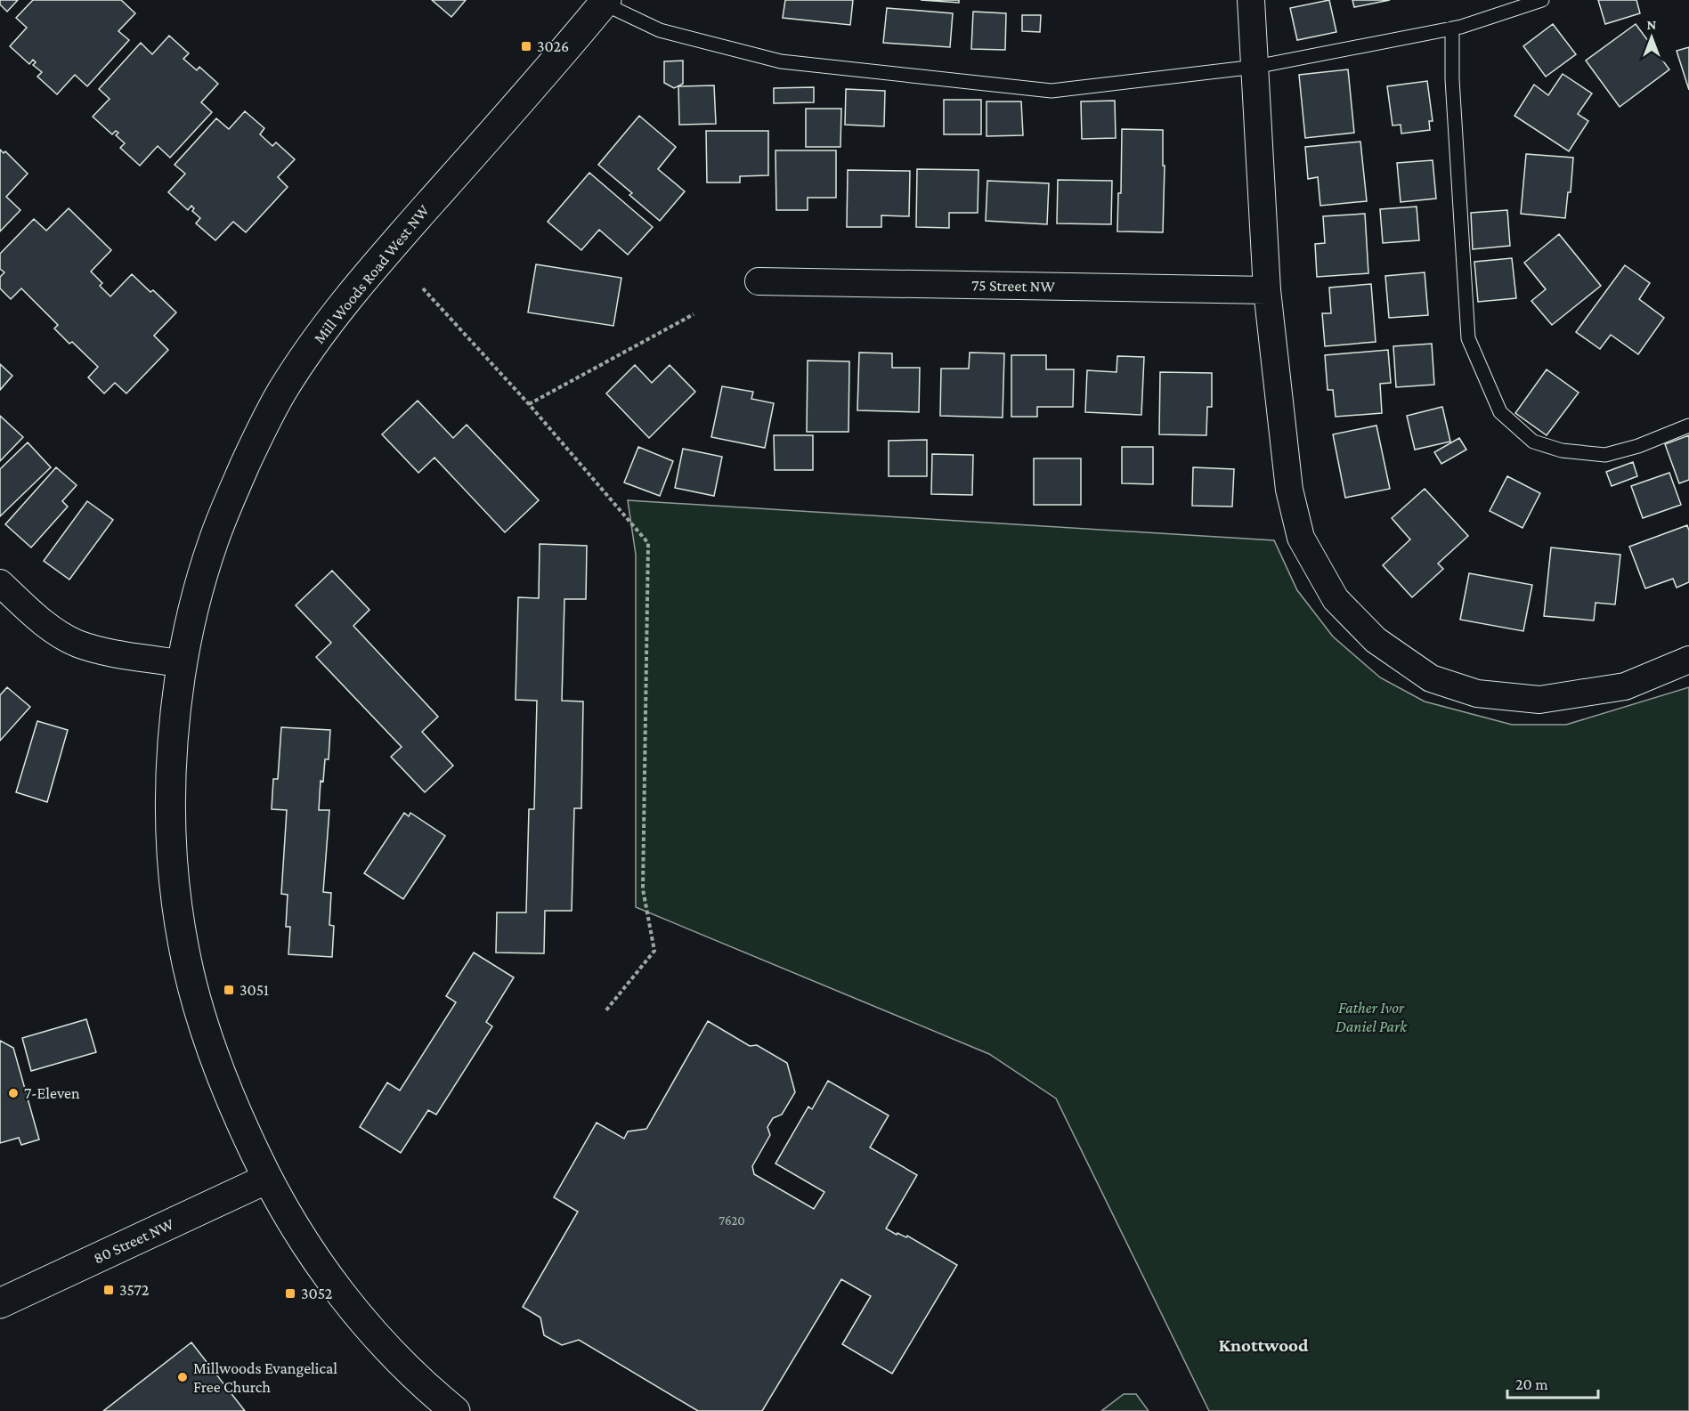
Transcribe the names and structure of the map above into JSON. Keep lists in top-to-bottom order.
{
  "streets": {
    "street": ["Mill Woods Road West NW", "75 Street NW", "80 Street NW"]
  },
  "crossings": [
    ["Mill Woods Road West NW", "80 Street NW"]
  ],
  "districts": ["Knottwood"],
  "parks": ["Father Ivor Daniel Park"],
  "places": {
    "transit": [
      "3026",
      "3051",
      "3572",
      "3052"
    ],
    "other": ["7-Eleven", "Millwoods Evangelical Free Church"]
  },
  "house_numbers": ["7620"],
  "scale_bar": "20 m",
  "north": "top"
}
